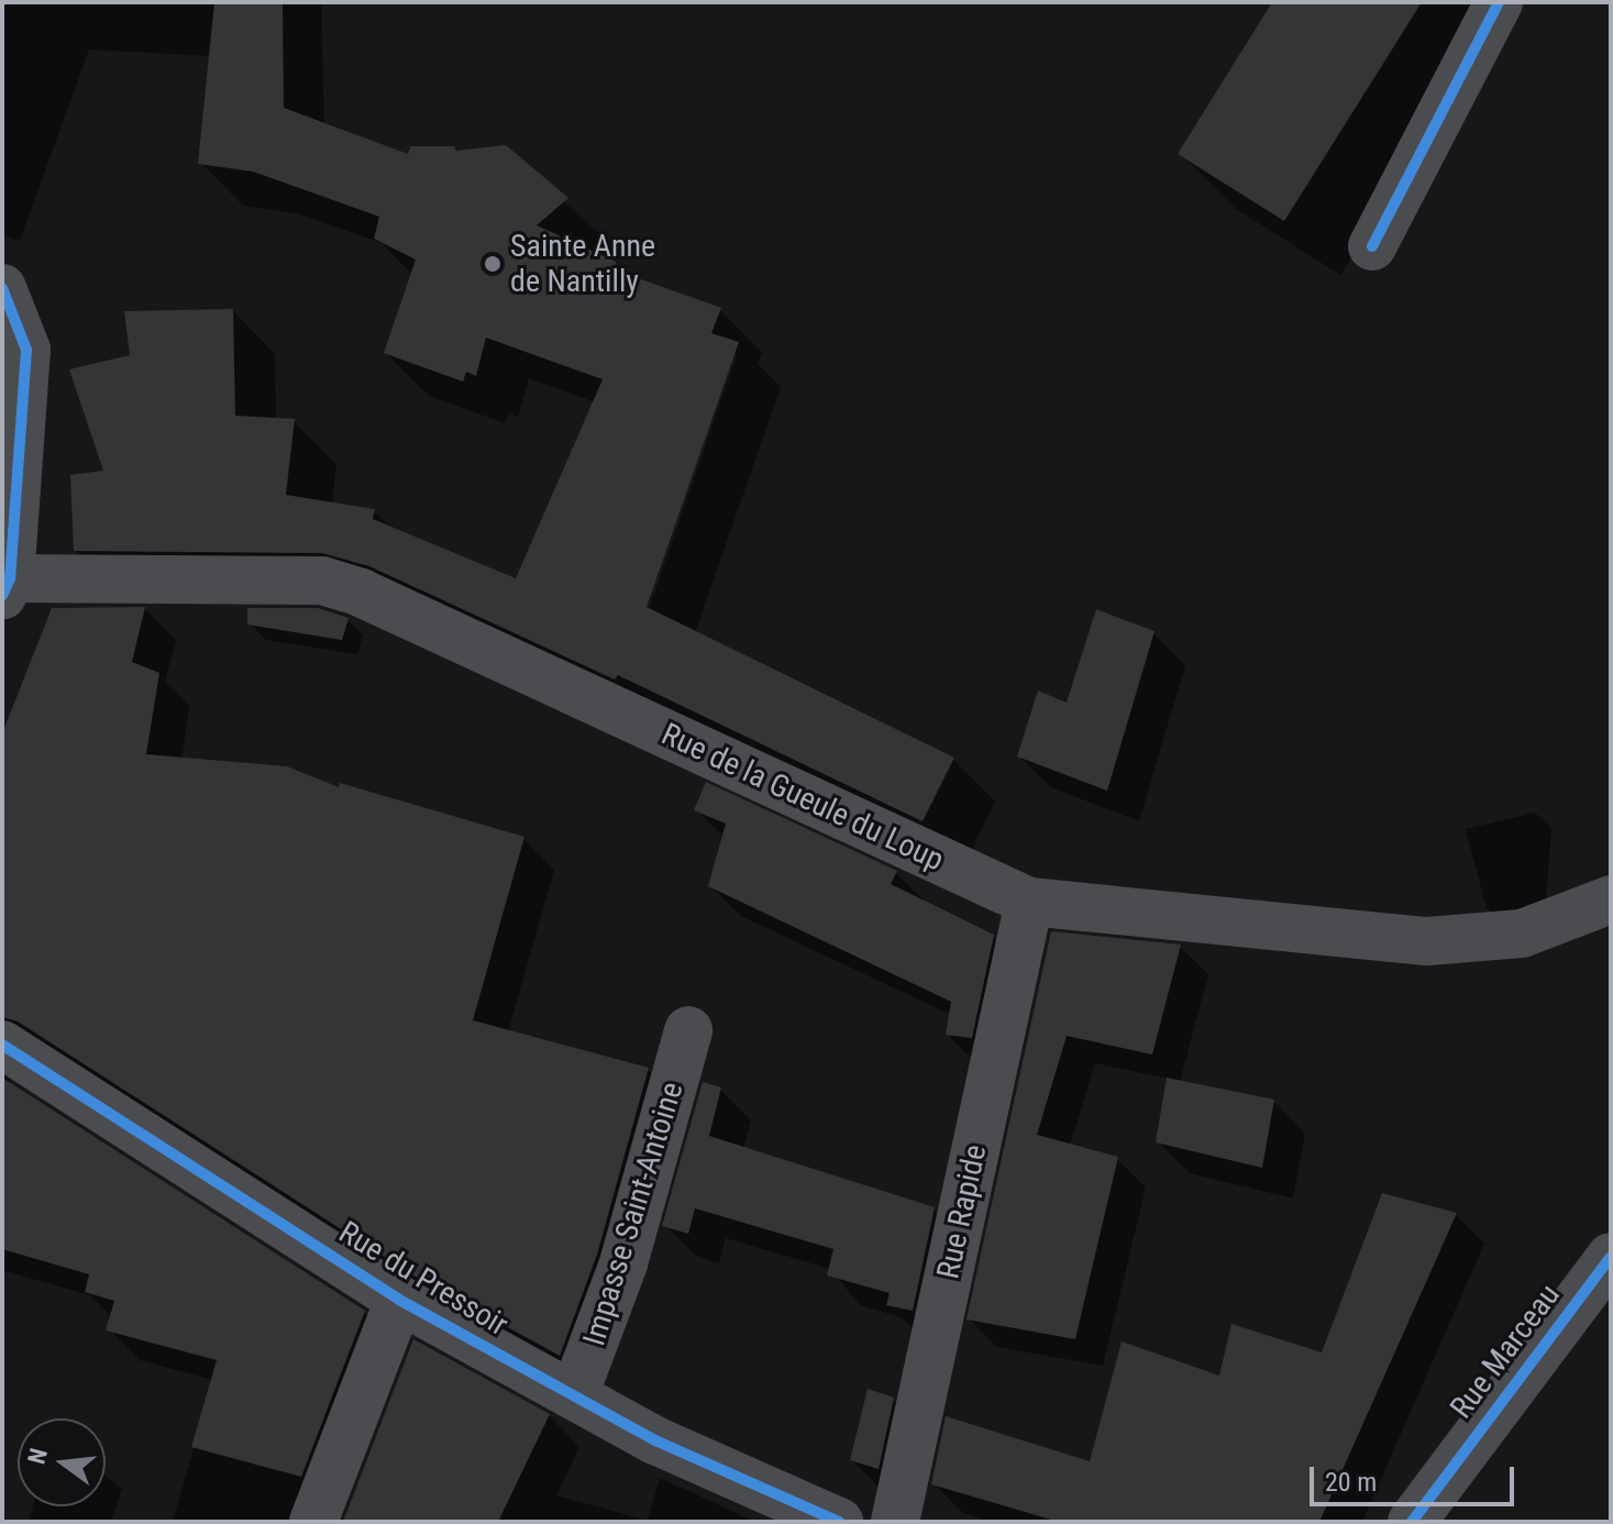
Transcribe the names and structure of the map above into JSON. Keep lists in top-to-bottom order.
{
  "streets": {
    "street": [
      "Rue de la Gueule du Loup",
      "Rue Rapide",
      "Impasse Saint-Antoine",
      "Rue du Pressoir",
      "Rue Marceau"
    ]
  },
  "crossings": [
    ["Rue de la Gueule du Loup", "Rue Rapide"],
    ["Impasse Saint-Antoine", "Rue du Pressoir"]
  ],
  "places": ["Sainte Anne de Nantilly"],
  "scale_bar": "20 m",
  "north": "left"
}
